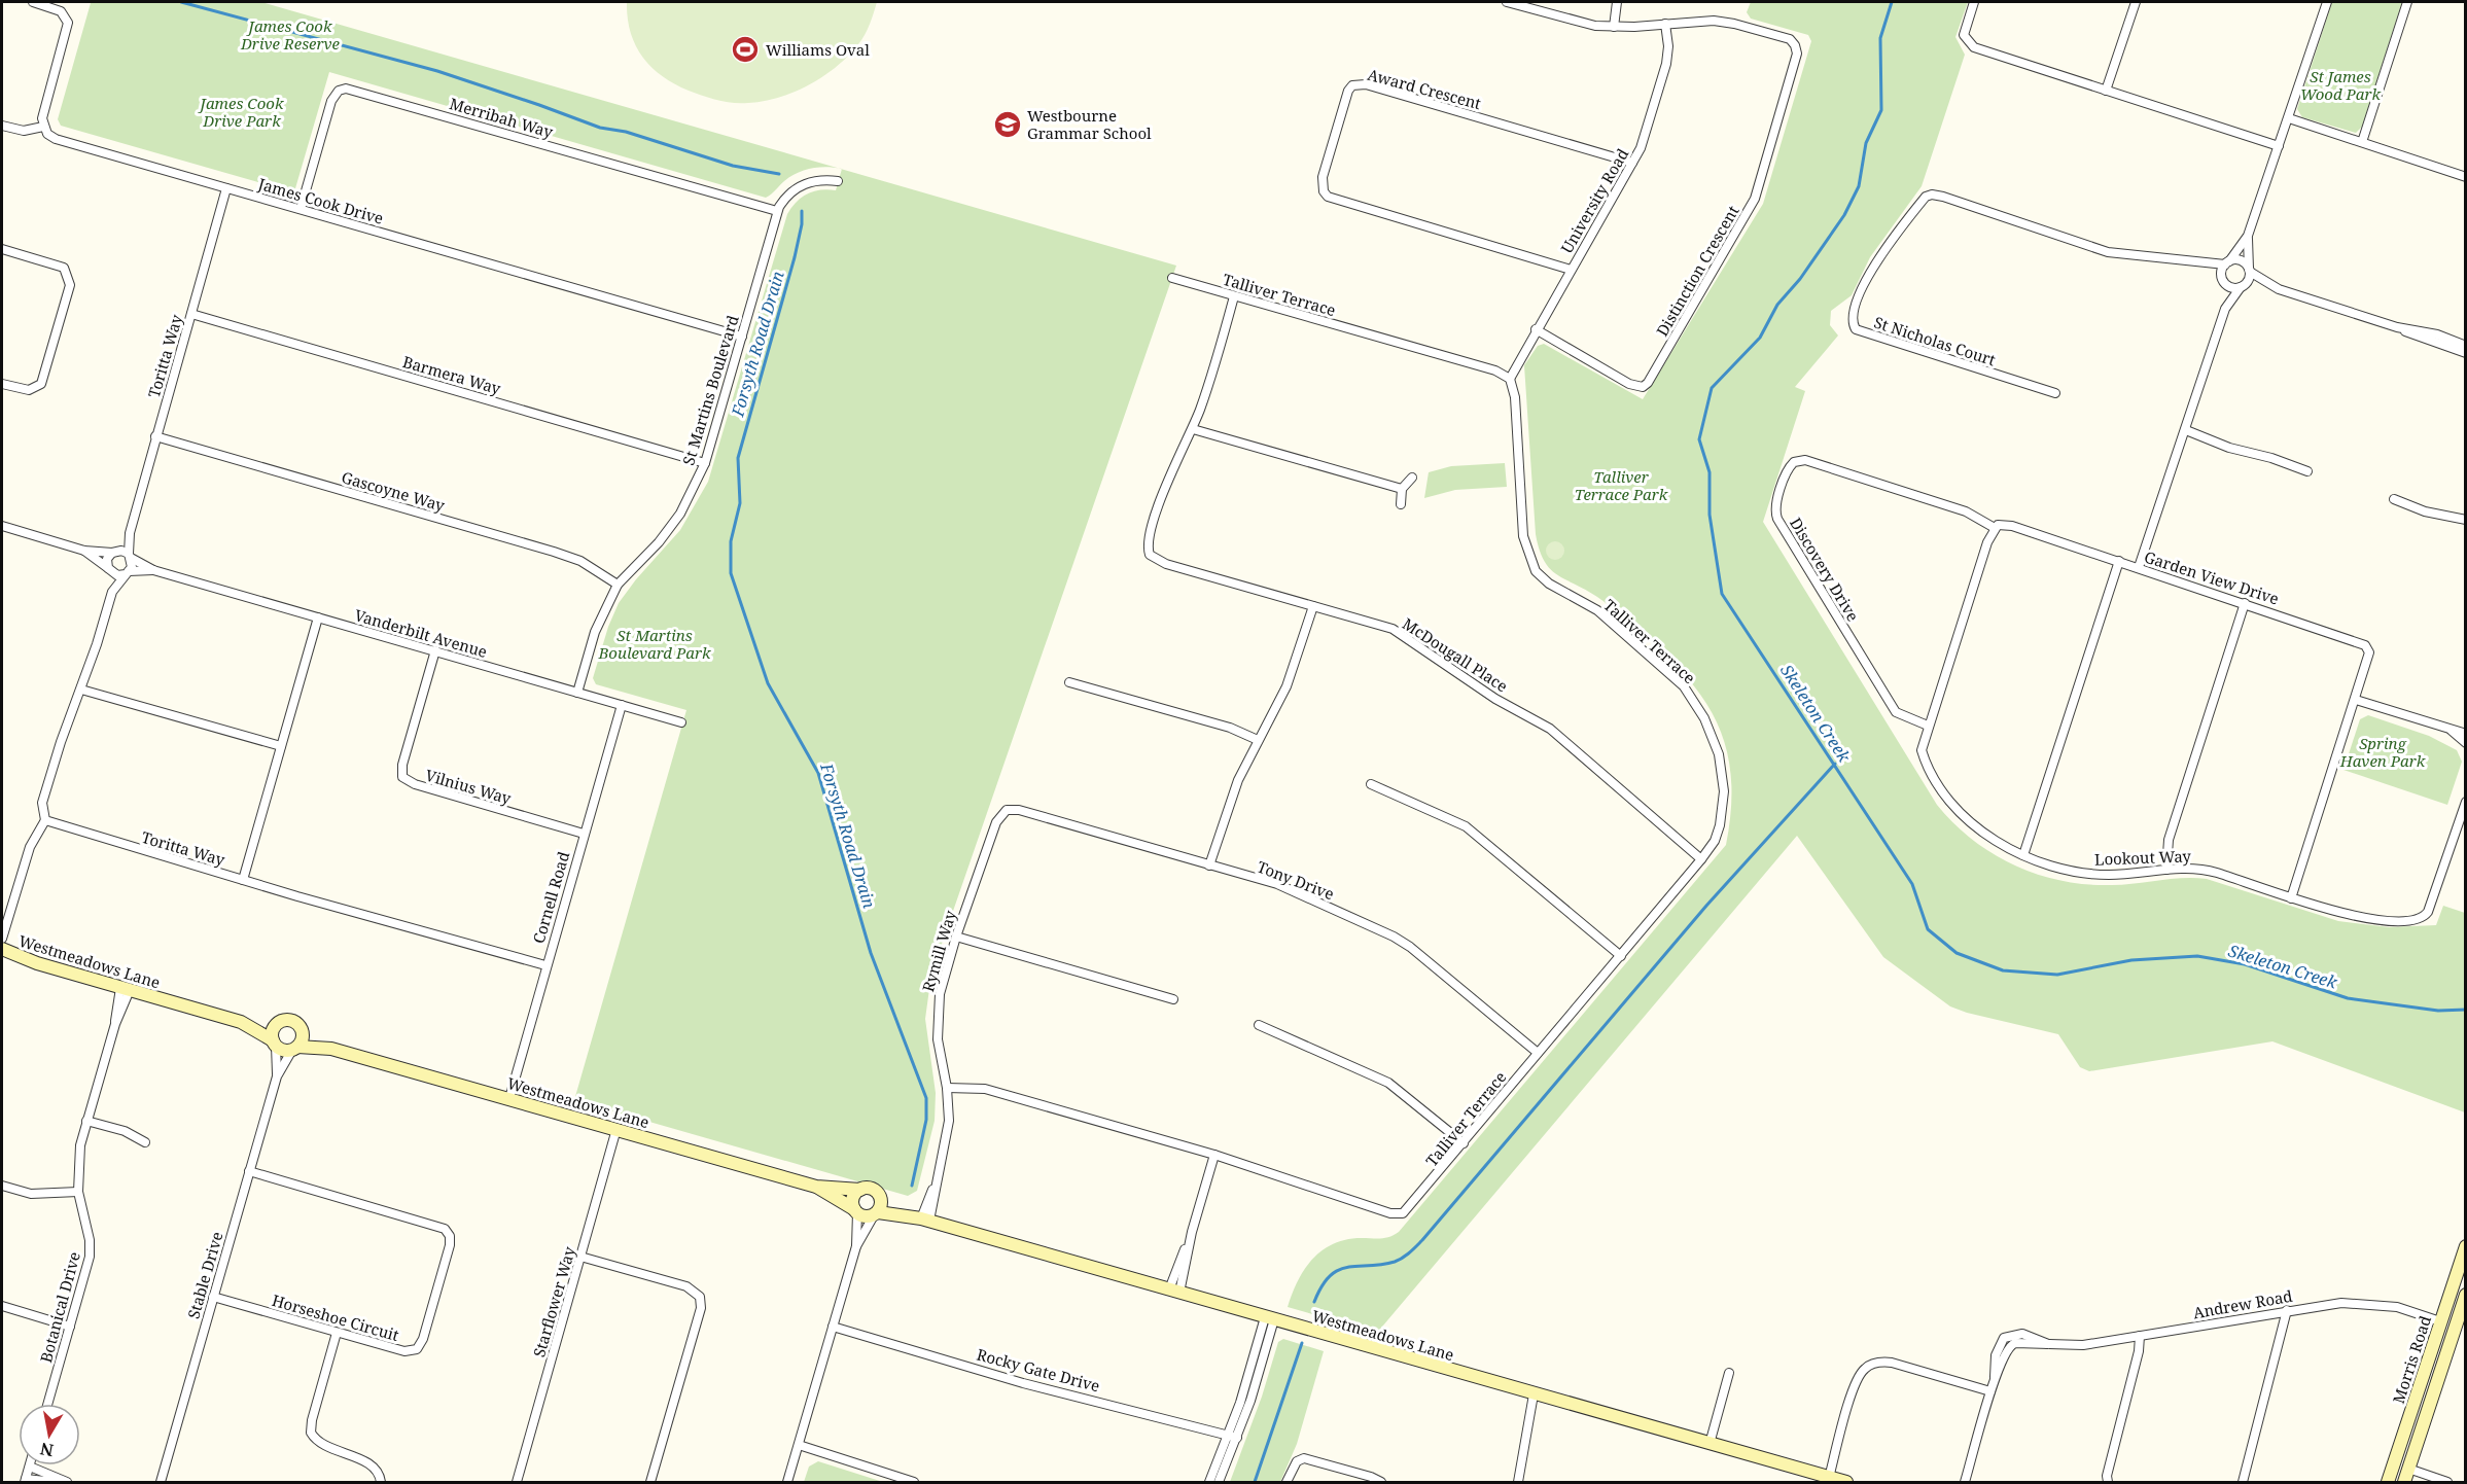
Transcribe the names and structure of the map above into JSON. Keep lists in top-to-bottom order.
{
  "streets": {
    "street": [
      "Award Crescent",
      "Merribah Way",
      "James Cook Drive",
      "University Road",
      "Distinction Crescent",
      "Talliver Terrace",
      "St Nicholas Court",
      "Toritta Way",
      "Barmera Way",
      "St Martins Boulevard",
      "Gascoyne Way",
      "Discovery Drive",
      "Garden View Drive",
      "Vanderbilt Avenue",
      "McDougall Place",
      "Vilnius Way",
      "Lookout Way",
      "Tony Drive",
      "Cornell Road",
      "Rymill Way",
      "Westmeadows Lane",
      "Stable Drive",
      "Starflower Way",
      "Andrew Road",
      "Botanical Drive",
      "Horseshoe Circuit",
      "Morris Road",
      "Rocky Gate Drive"
    ]
  },
  "crossings": [
    ["Award Crescent", "University Road"],
    ["Merribah Way", "James Cook Drive"],
    ["Merribah Way", "St Martins Boulevard"],
    ["James Cook Drive", "Toritta Way"],
    ["James Cook Drive", "St Martins Boulevard"],
    ["University Road", "Distinction Crescent"],
    ["University Road", "Talliver Terrace"],
    ["Talliver Terrace", "McDougall Place"],
    ["Talliver Terrace", "Tony Drive"],
    ["Toritta Way", "Barmera Way"],
    ["Toritta Way", "Gascoyne Way"],
    ["Toritta Way", "Vanderbilt Avenue"],
    ["Toritta Way", "Cornell Road"],
    ["Barmera Way", "St Martins Boulevard"],
    ["St Martins Boulevard", "Gascoyne Way"],
    ["St Martins Boulevard", "Vanderbilt Avenue"],
    ["Discovery Drive", "Garden View Drive"],
    ["Discovery Drive", "Lookout Way"],
    ["Garden View Drive", "Lookout Way"],
    ["Vanderbilt Avenue", "Vilnius Way"],
    ["Vanderbilt Avenue", "Cornell Road"],
    ["Vilnius Way", "Cornell Road"],
    ["Tony Drive", "Rymill Way"],
    ["Cornell Road", "Westmeadows Lane"],
    ["Rymill Way", "Westmeadows Lane"],
    ["Westmeadows Lane", "Stable Drive"],
    ["Westmeadows Lane", "Starflower Way"],
    ["Westmeadows Lane", "Botanical Drive"],
    ["Stable Drive", "Horseshoe Circuit"],
    ["Andrew Road", "Morris Road"]
  ],
  "water": ["Forsyth Road Drain", "Skeleton Creek"],
  "parks": [
    "James Cook Drive Reserve",
    "St James Wood Park",
    "James Cook Drive Park",
    "Talliver Terrace Park",
    "St Martins Boulevard Park",
    "Spring Haven Park"
  ],
  "places": {
    "sports": ["Williams Oval"],
    "school or university": ["Westbourne Grammar School"]
  },
  "north": "bottom"
}
